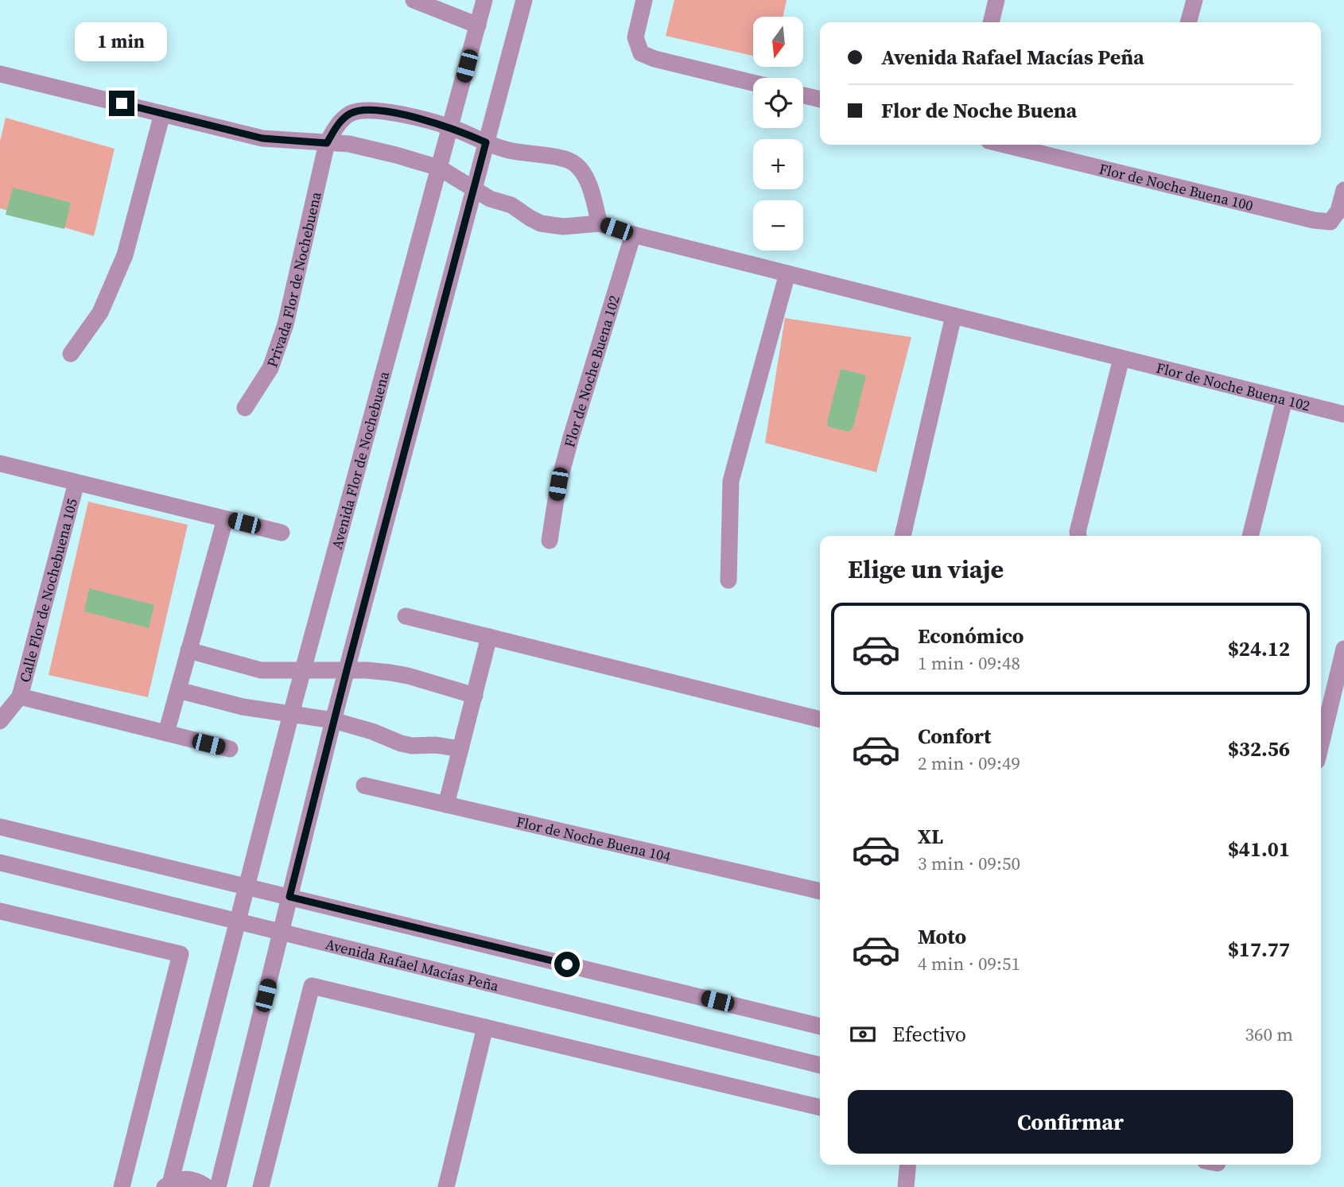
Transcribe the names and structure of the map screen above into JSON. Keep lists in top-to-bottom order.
{
  "streets": {
    "street": [
      "Flor de Noche Buena 100",
      "Privada Flor de Nochebuena",
      "Flor de Noche Buena 102",
      "Avenida Flor de Nochebuena",
      "Calle Flor de Nochebuena 105",
      "Flor de Noche Buena 104",
      "Avenida Rafael Macías Peña"
    ]
  },
  "crossings": [
    ["Avenida Flor de Nochebuena", "Avenida Rafael Macías Peña"]
  ],
  "north": "bottom",
  "page": {
    "map_buttons": ["+", "−"],
    "bubble": "1 min",
    "banner": ["Avenida Rafael Macías Peña", "Flor de Noche Buena"],
    "heading": "Elige un viaje",
    "list": [
      {
        "name": "Económico",
        "note": "1 min · 09:48",
        "value": "$24.12"
      },
      {
        "name": "Confort",
        "note": "2 min · 09:49",
        "value": "$32.56"
      },
      {
        "name": "XL",
        "note": "3 min · 09:50",
        "value": "$41.01"
      },
      {
        "name": "Moto",
        "note": "4 min · 09:51",
        "value": "$17.77"
      }
    ],
    "pay": ["Efectivo", "360 m"],
    "buttons": "Confirmar"
  }
}
